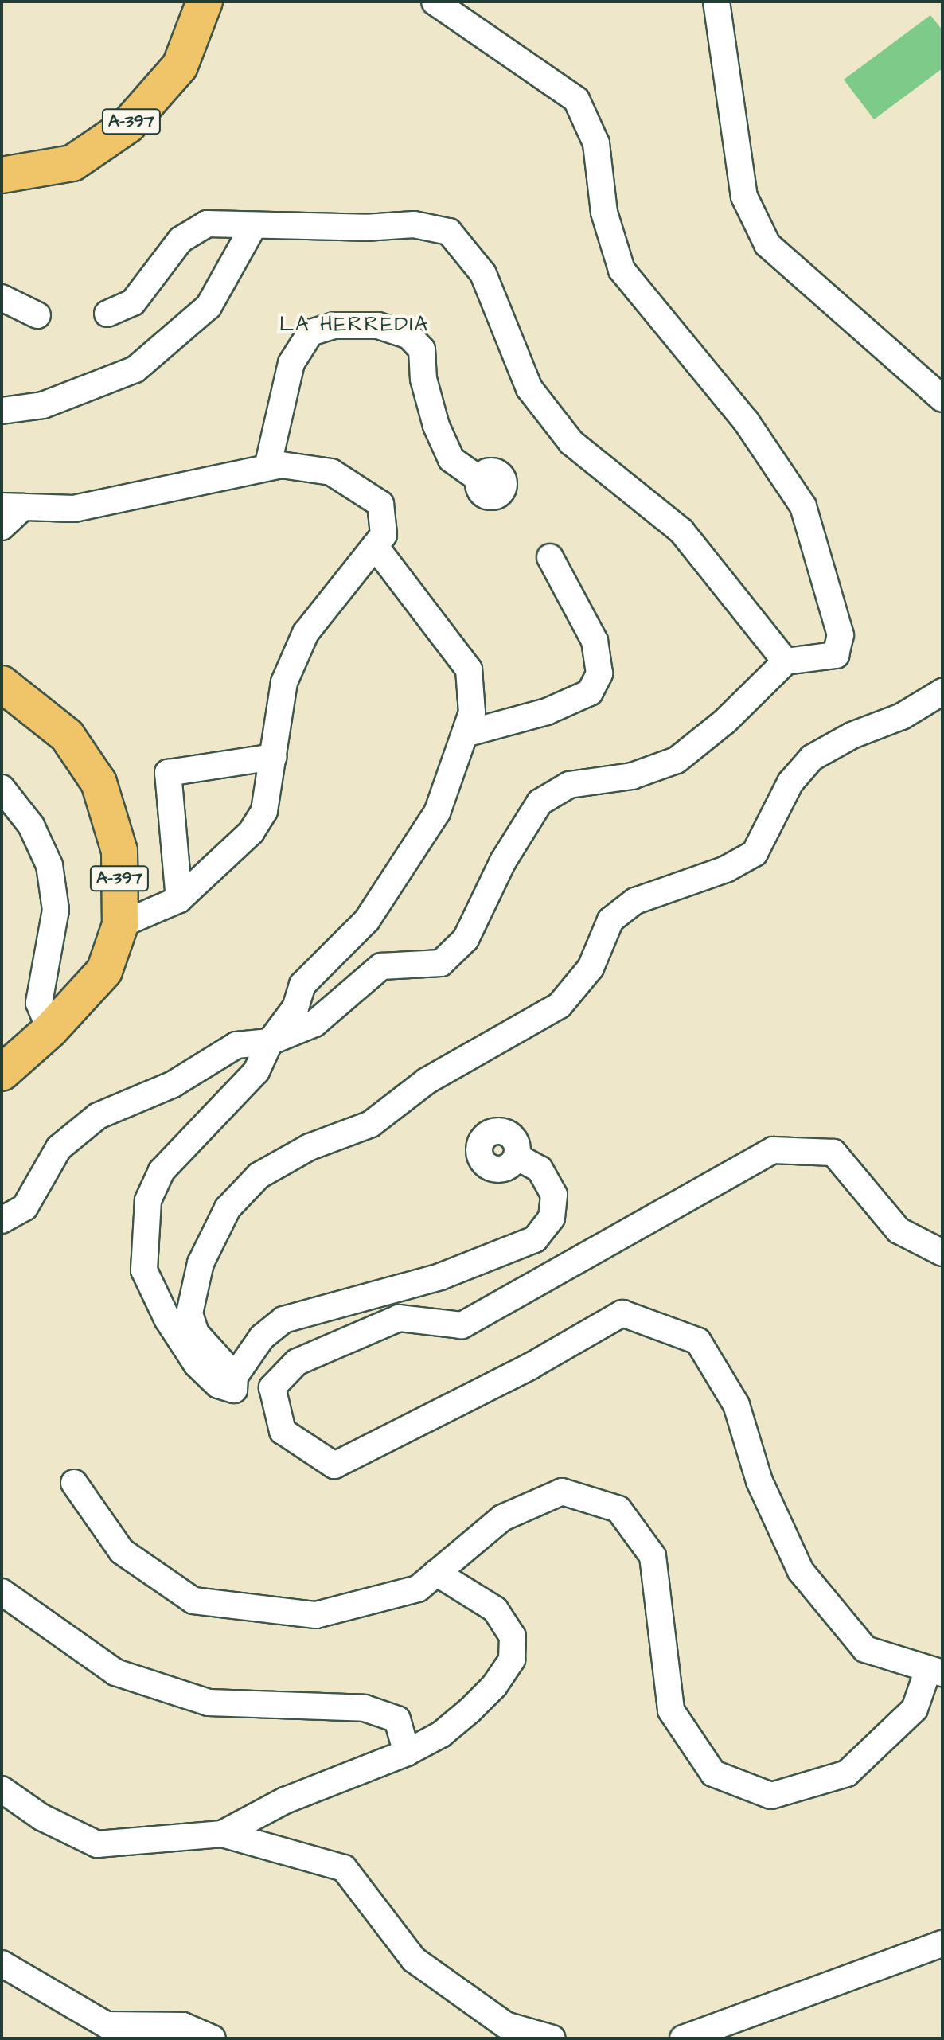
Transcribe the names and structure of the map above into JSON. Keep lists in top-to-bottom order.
{
  "streets": {
    "main road": ["A-397"]
  },
  "districts": ["LA HERREDIA"]
}
